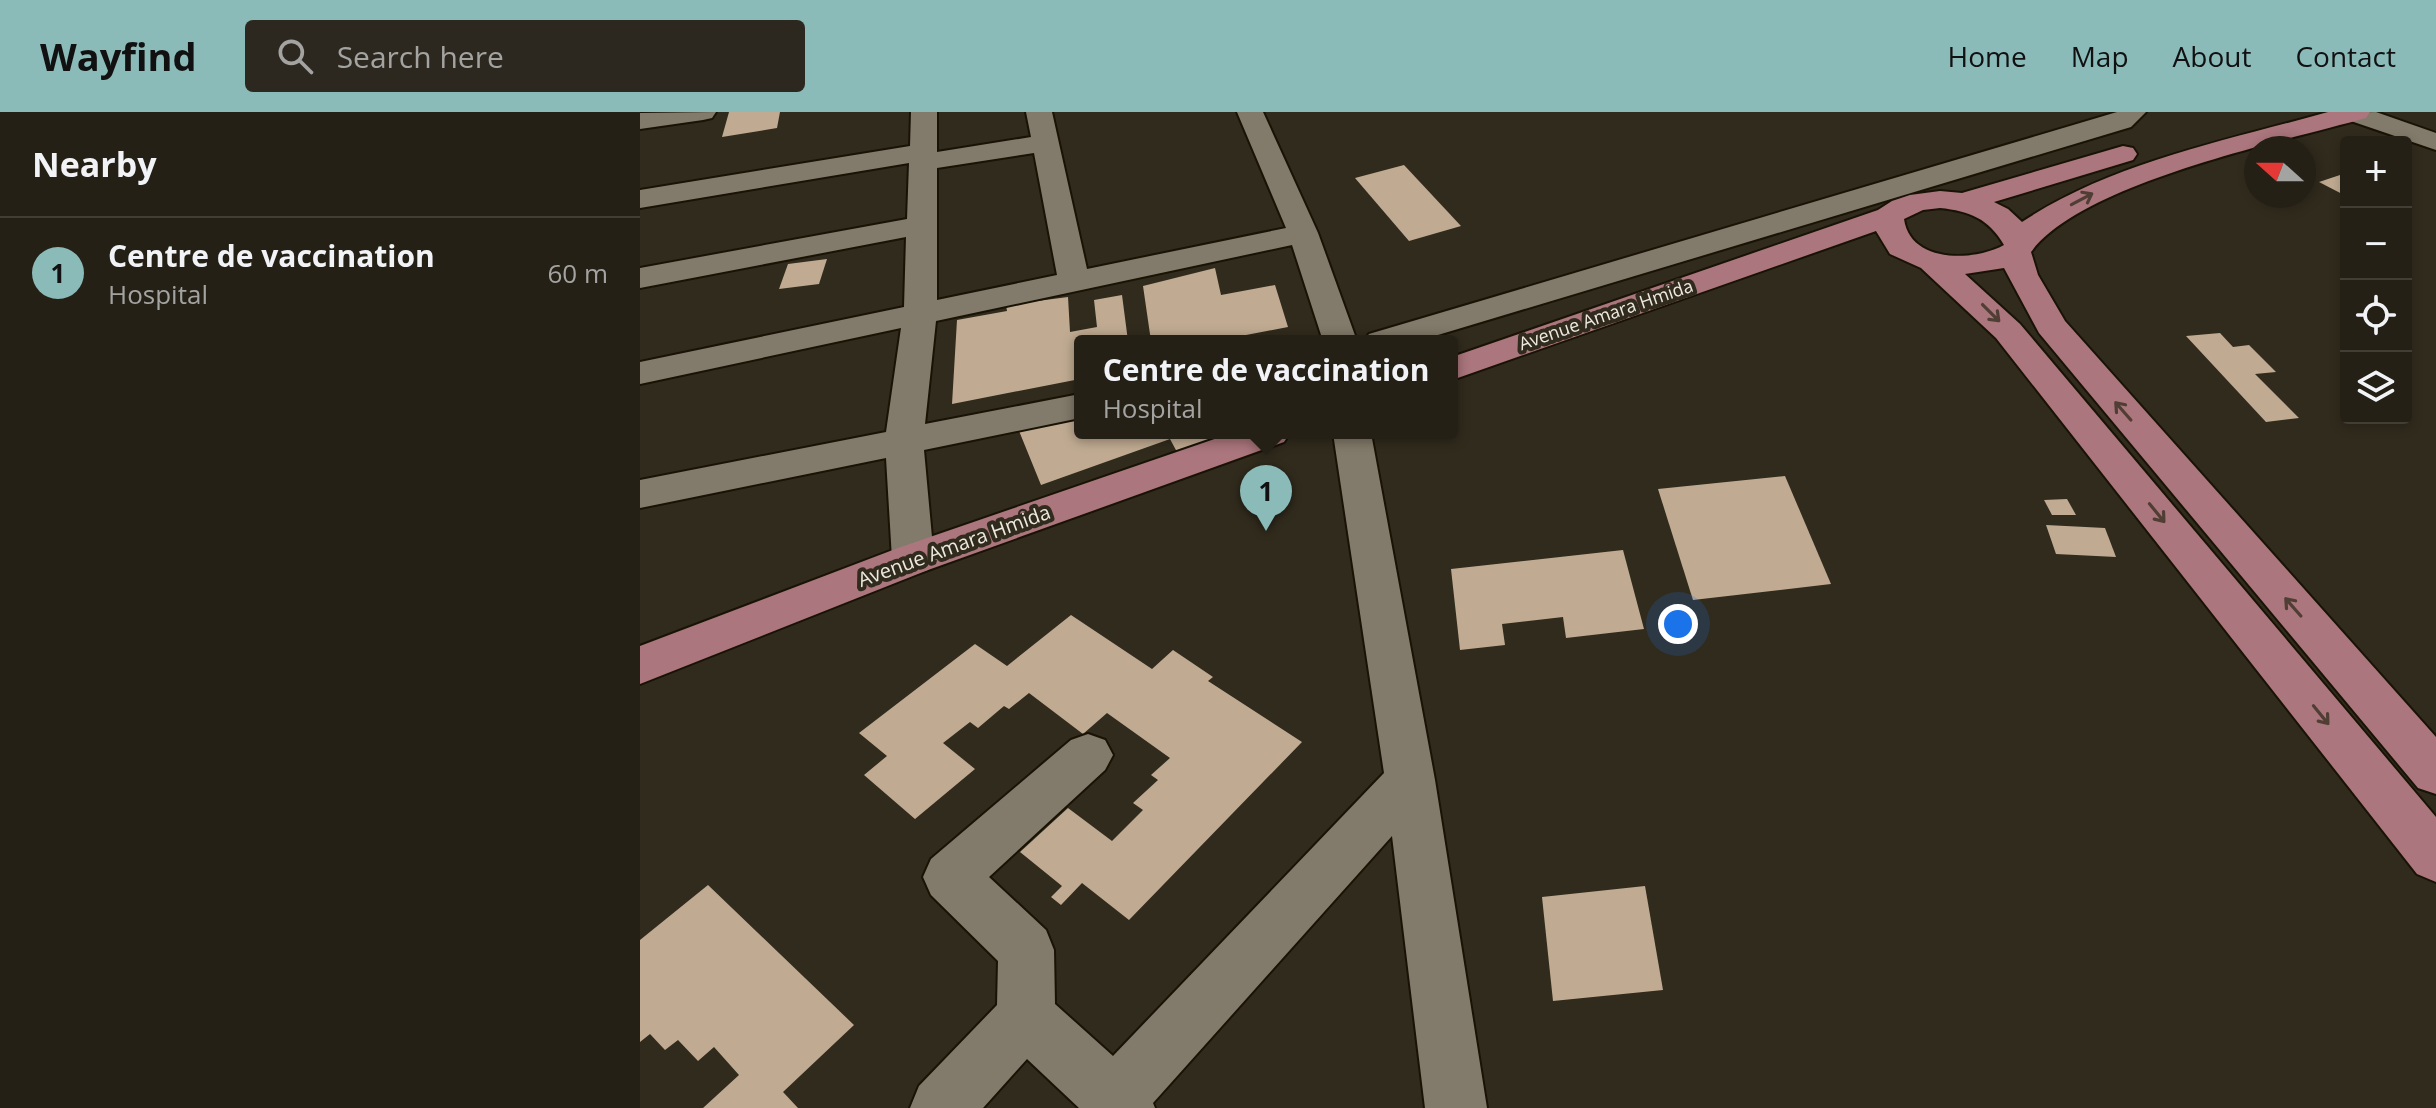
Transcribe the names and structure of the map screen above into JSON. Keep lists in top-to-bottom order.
{
  "streets": {
    "main road": ["Avenue Amara Hmida"]
  },
  "north": "left",
  "page": {
    "header": "Wayfind",
    "search": "Search here",
    "nav": [
      "Home",
      "Map",
      "About",
      "Contact"
    ],
    "heading": "Nearby",
    "map_buttons": ["+", "−"],
    "list": [
      {
        "mark": "1",
        "name": "Centre de vaccination",
        "note": "Hospital",
        "value": "60 m"
      }
    ],
    "popup": ["Centre de vaccination", "Hospital"],
    "pins": "1"
  }
}
